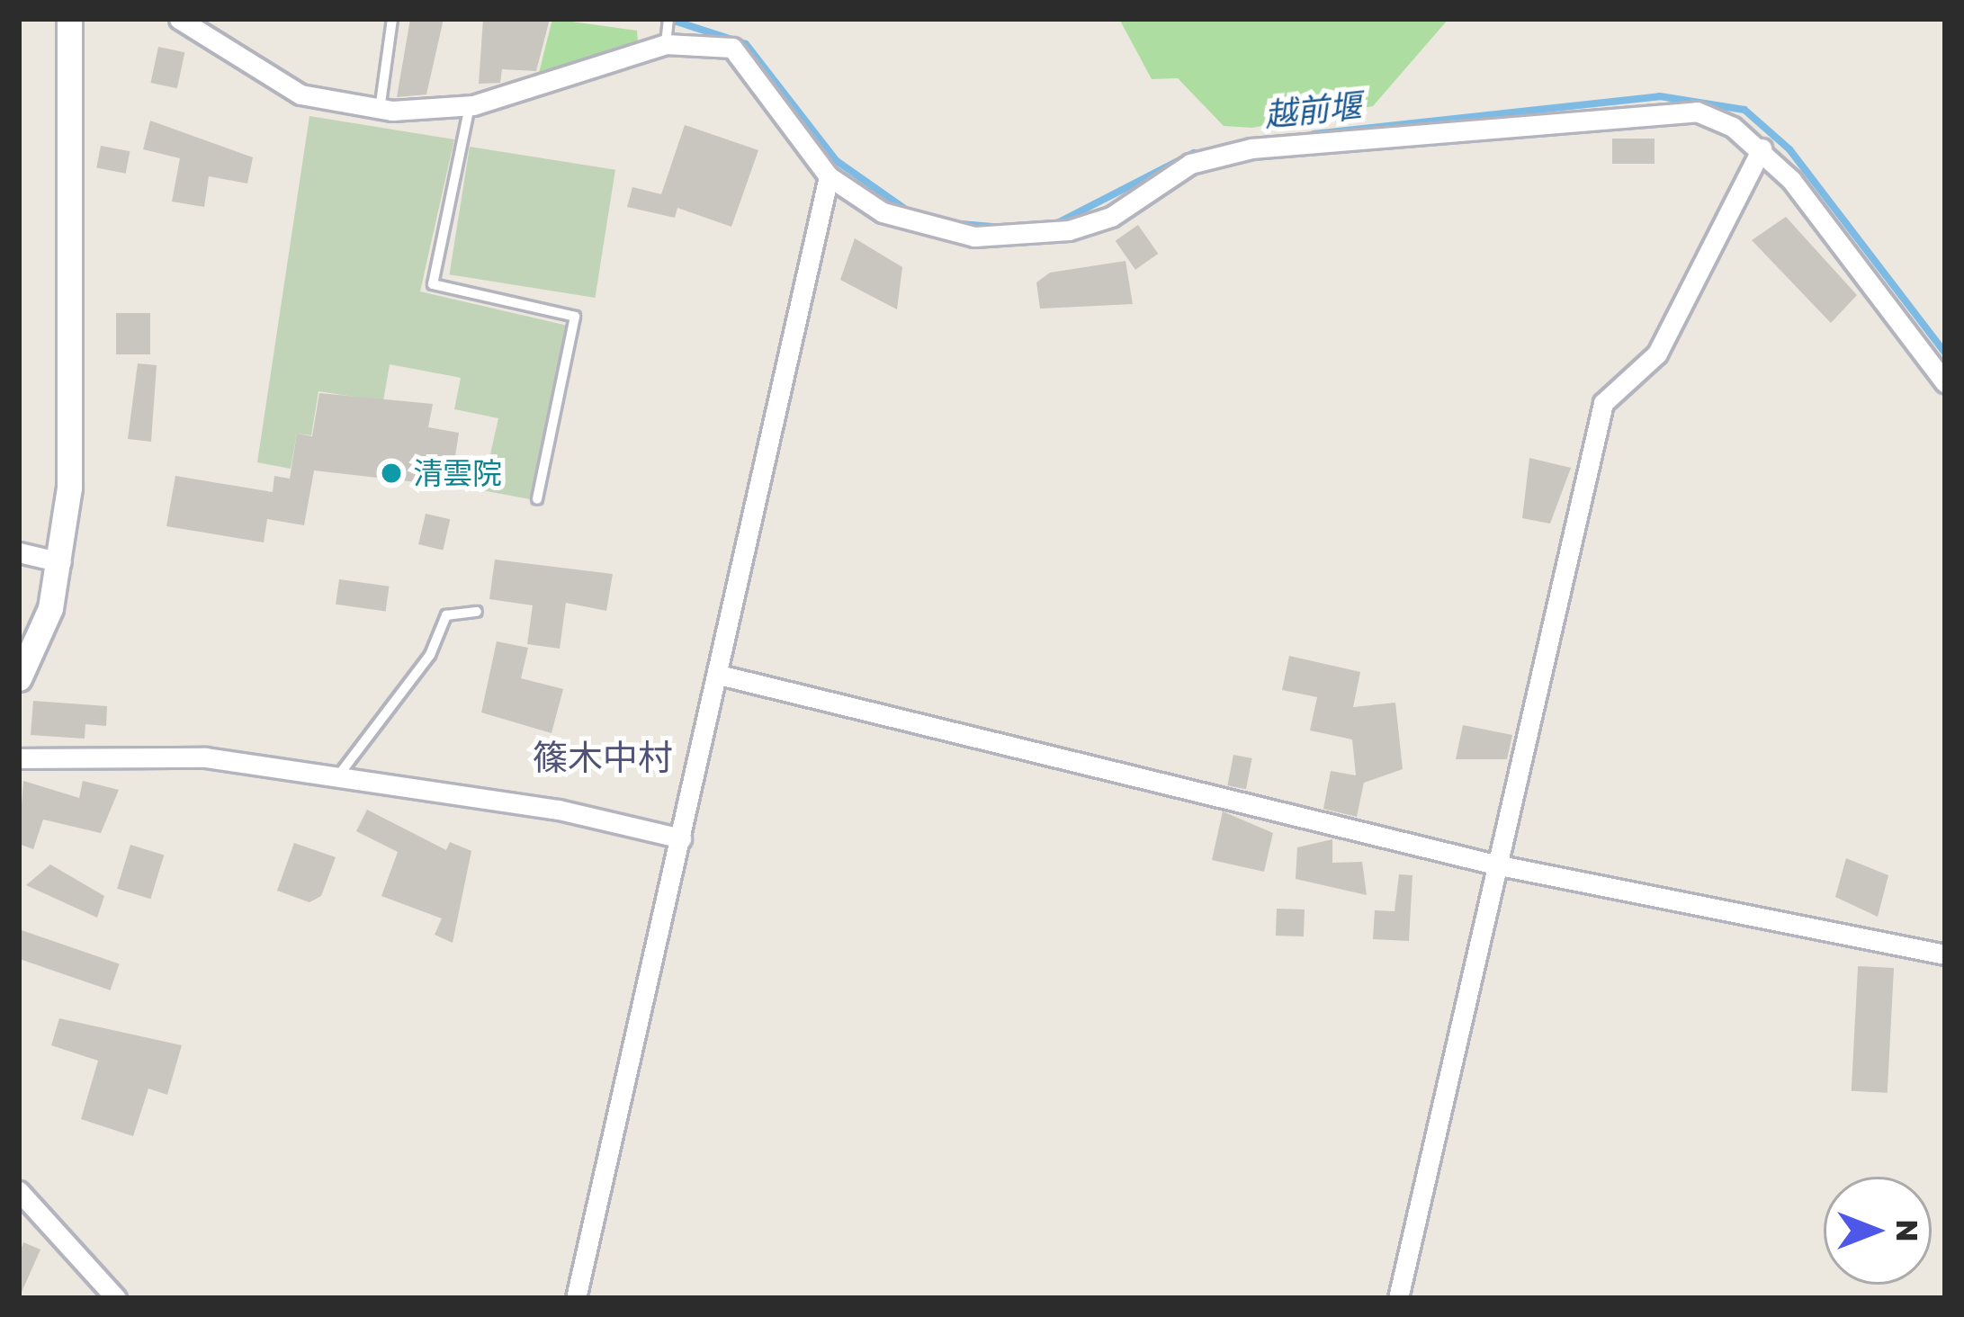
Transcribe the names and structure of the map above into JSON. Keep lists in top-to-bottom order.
{
  "districts": ["篠木中村"],
  "water": ["越前堰"],
  "places": ["清雲院"],
  "north": "right"
}
